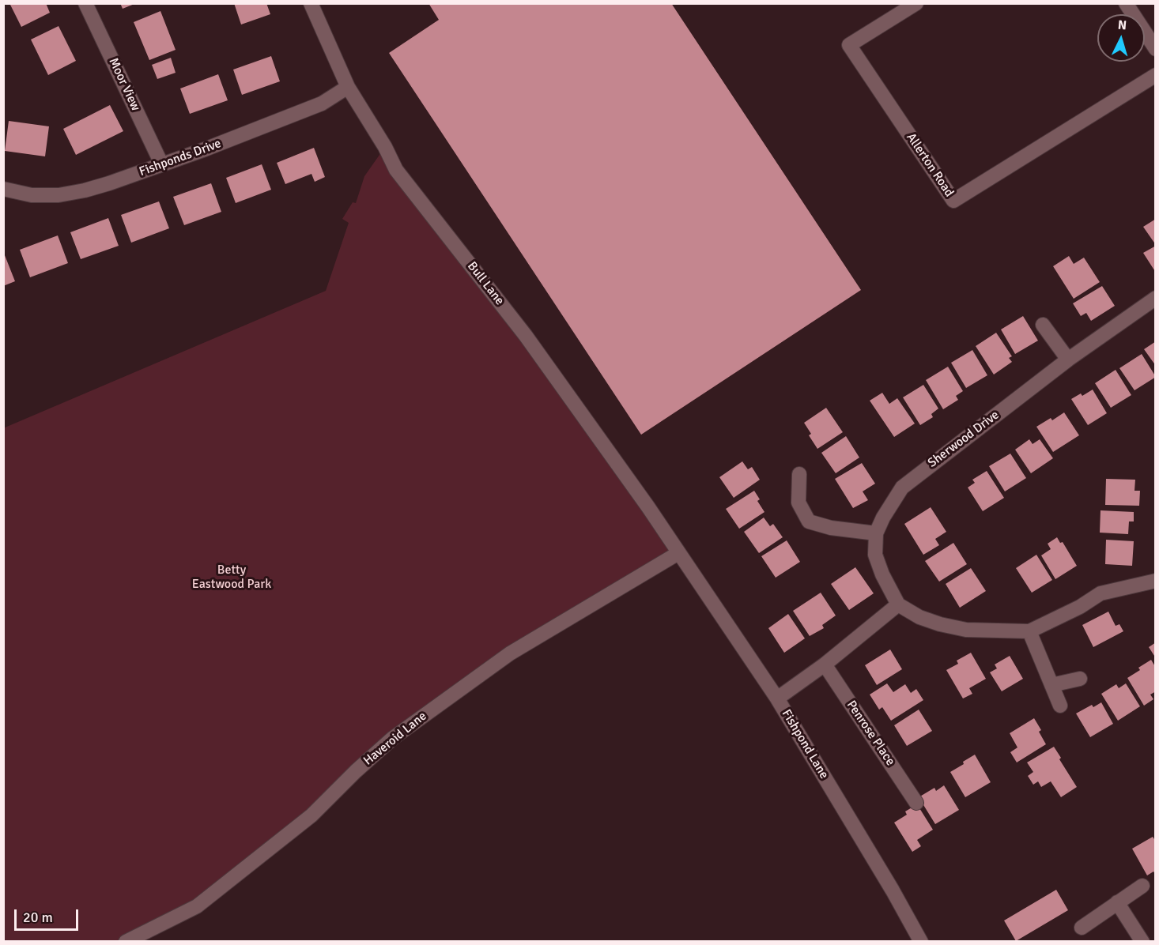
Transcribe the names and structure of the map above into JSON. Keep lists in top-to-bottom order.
{
  "streets": {
    "street": [
      "Moor View",
      "Fishponds Drive",
      "Allerton Road",
      "Bull Lane",
      "Sherwood Drive",
      "Penrose Place",
      "Haveroid Lane",
      "Fishpond Lane"
    ]
  },
  "crossings": [
    ["Moor View", "Fishponds Drive"],
    ["Fishponds Drive", "Bull Lane"],
    ["Bull Lane", "Haveroid Lane"],
    ["Bull Lane", "Fishpond Lane"],
    ["Haveroid Lane", "Fishpond Lane"]
  ],
  "parks": ["Betty Eastwood Park"],
  "scale_bar": "20 m",
  "north": "top"
}
